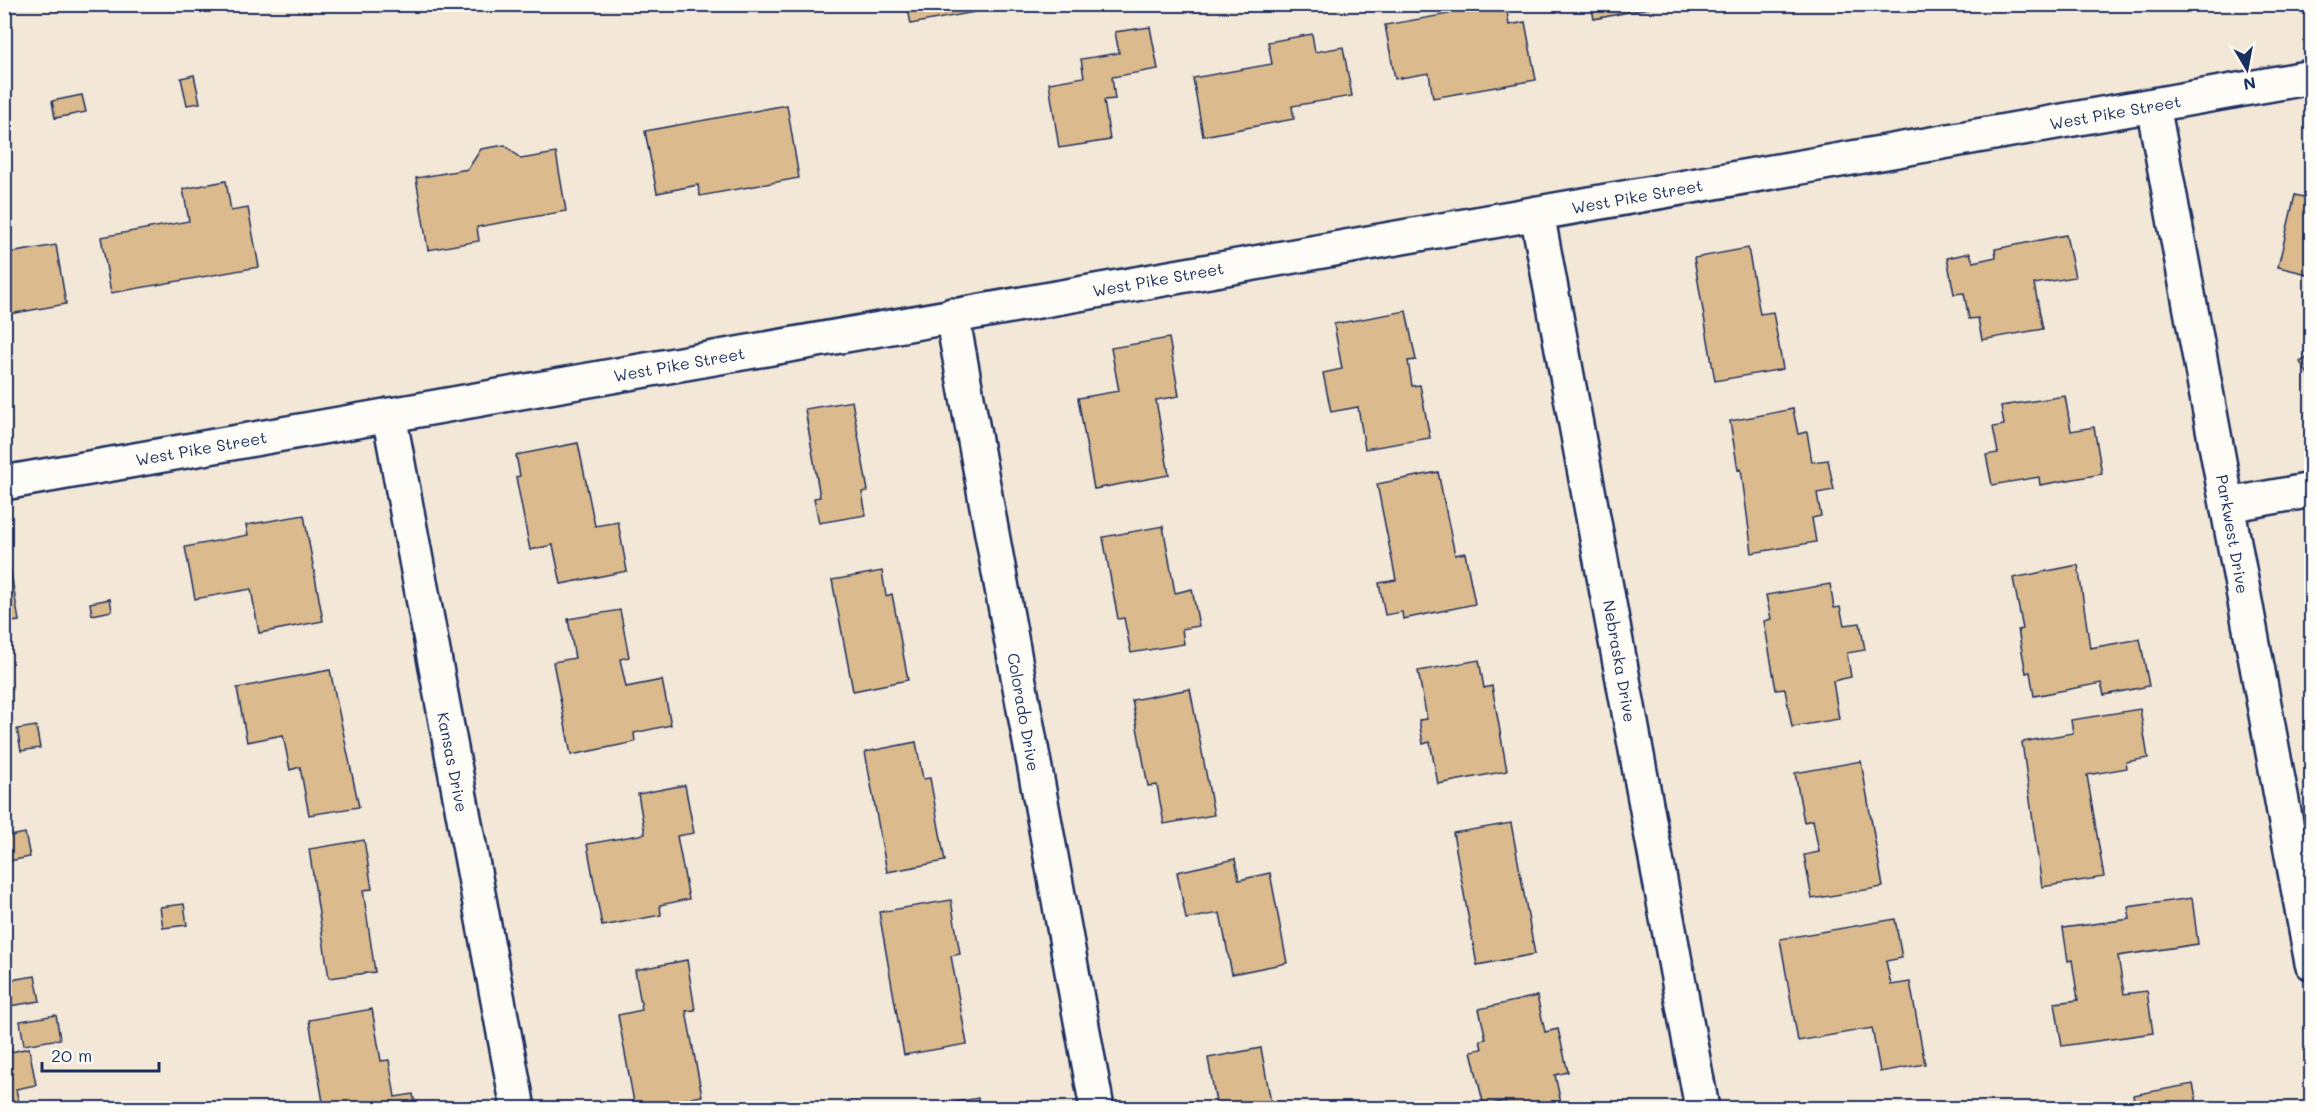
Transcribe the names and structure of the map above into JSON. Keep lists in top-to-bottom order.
{
  "streets": {
    "street": [
      "West Pike Street",
      "Parkwest Drive",
      "Nebraska Drive",
      "Colorado Drive",
      "Kansas Drive"
    ]
  },
  "crossings": [
    ["West Pike Street", "Parkwest Drive"],
    ["West Pike Street", "Nebraska Drive"],
    ["West Pike Street", "Colorado Drive"],
    ["West Pike Street", "Kansas Drive"]
  ],
  "scale_bar": "20 m",
  "north": "bottom"
}
